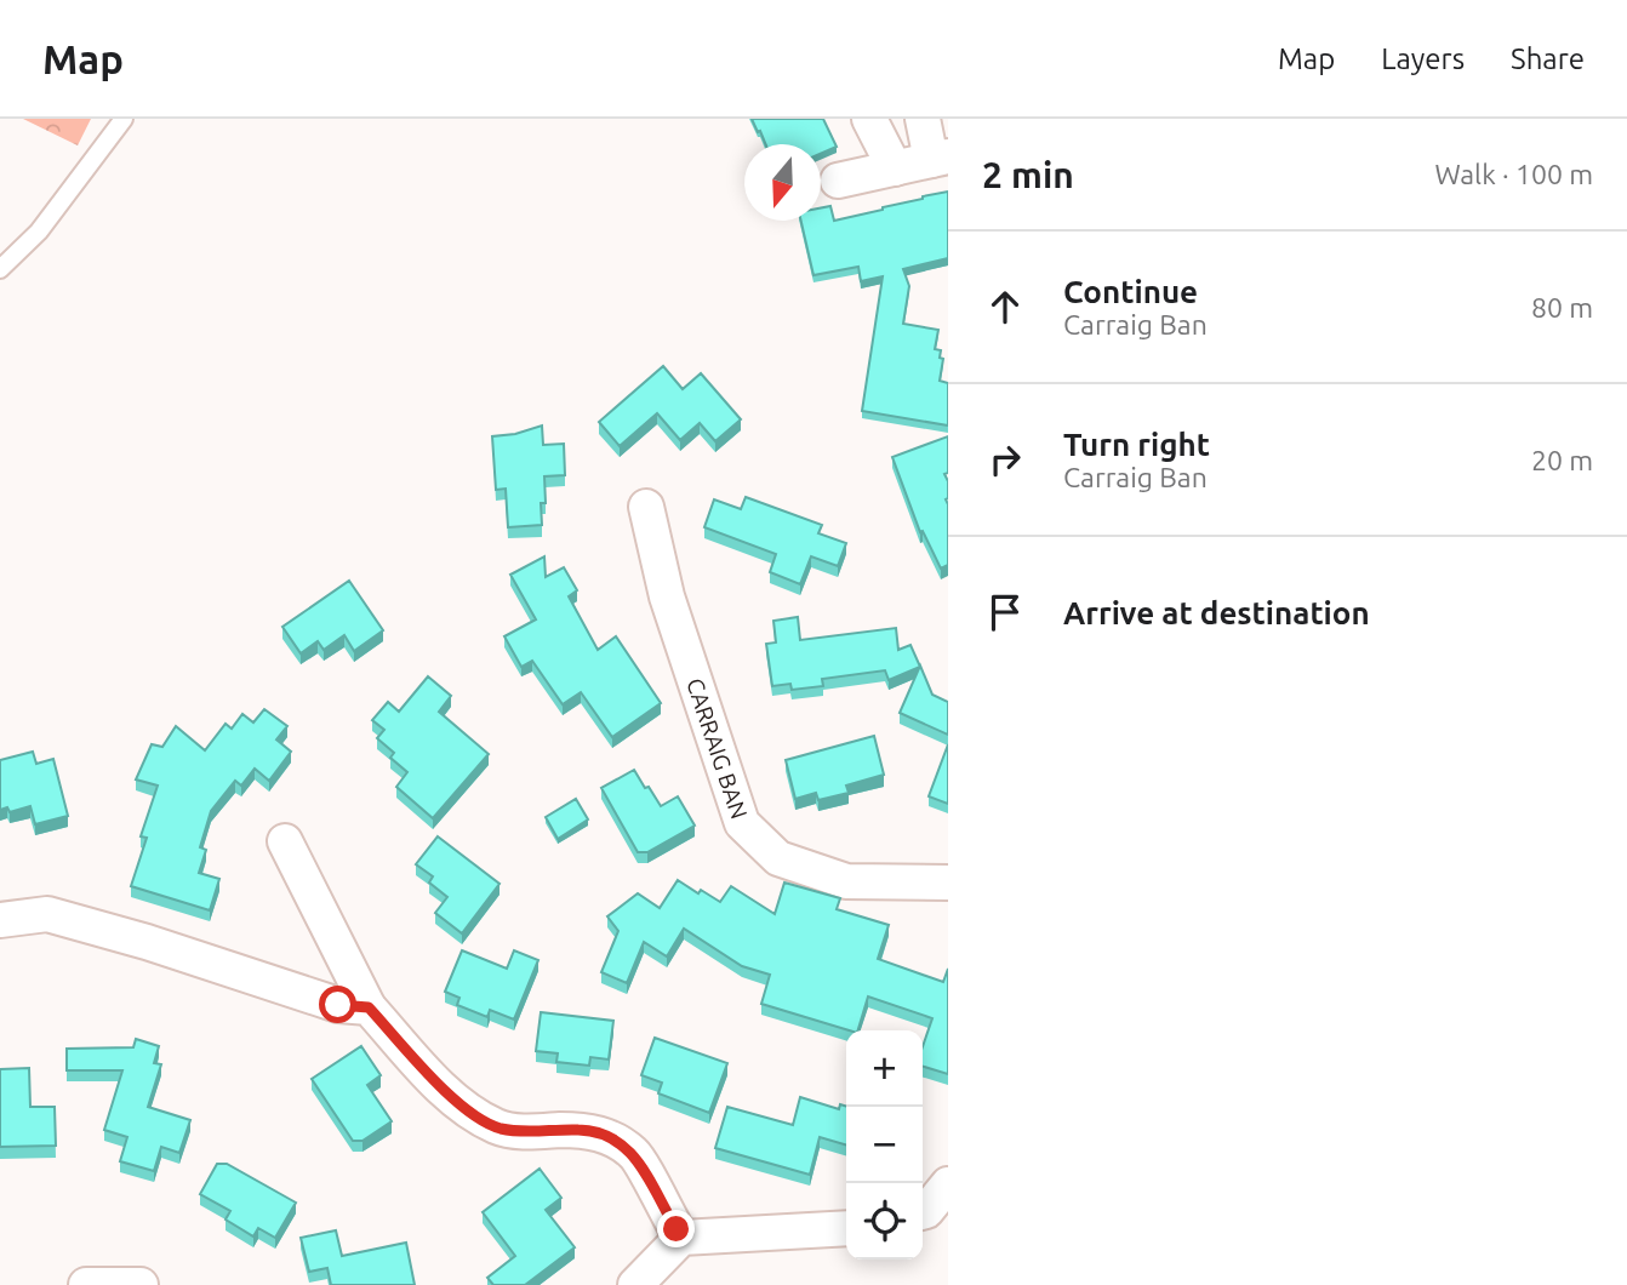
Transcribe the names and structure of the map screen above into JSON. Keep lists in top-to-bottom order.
{
  "streets": {
    "street": ["CARRAIG BAN"]
  },
  "north": "bottom",
  "page": {
    "header": "Map",
    "nav": ["Map", "Layers", "Share"],
    "heading": ["2 min", "Walk · 100 m"],
    "list": [
      ["Continue", "Carraig Ban", "80 m"],
      ["Turn right", "Carraig Ban", "20 m"],
      "Arrive at destination"
    ],
    "map_buttons": ["+", "−"]
  }
}
